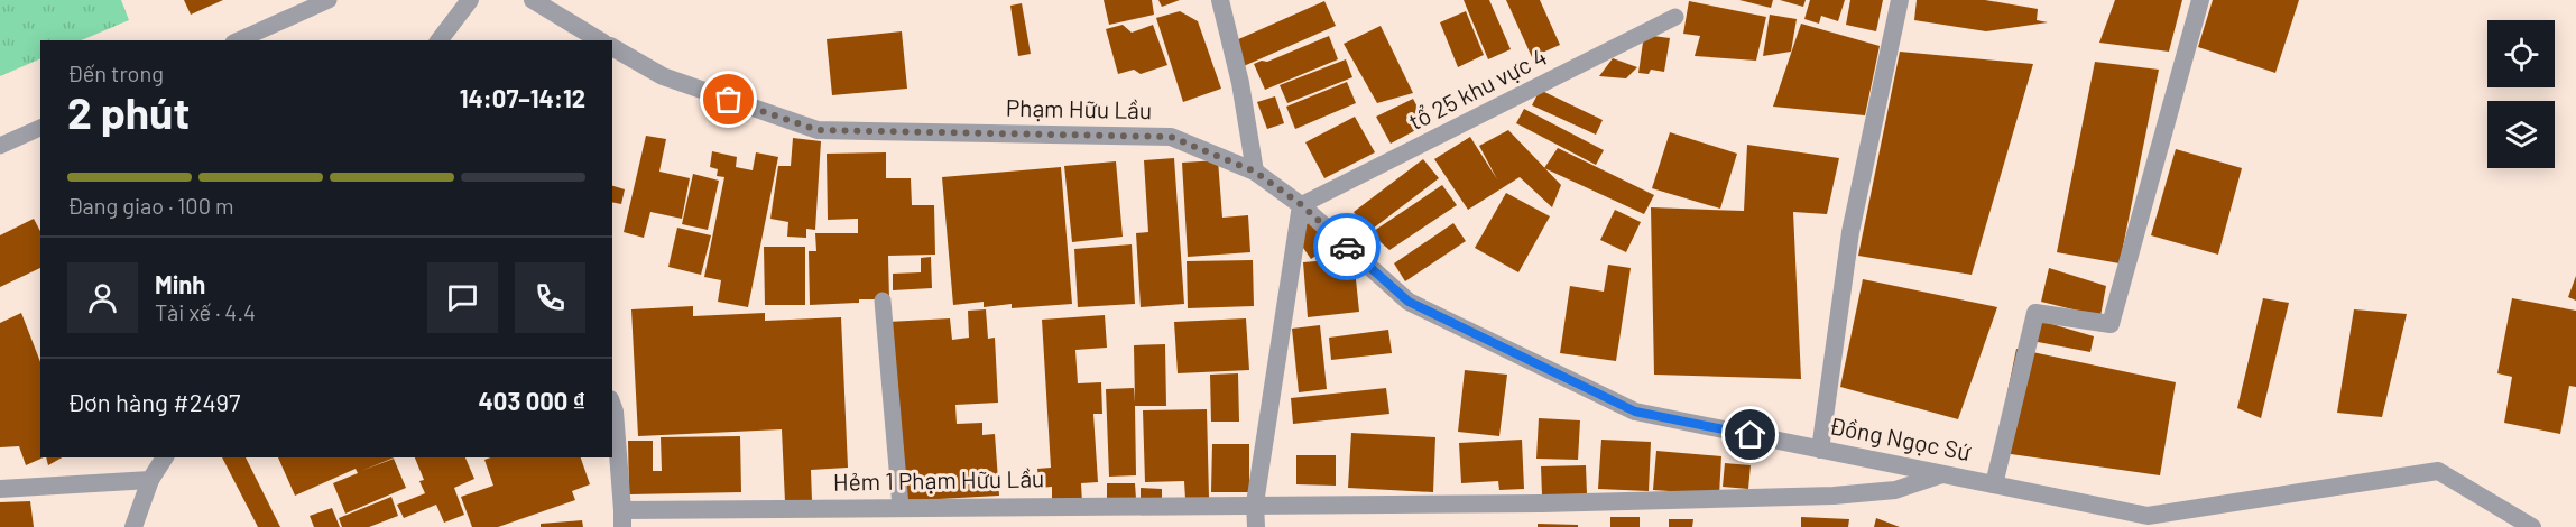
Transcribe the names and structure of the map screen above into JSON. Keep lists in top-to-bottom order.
{
  "streets": {
    "street": ["Phạm Hữu Lầu", "Đồng Ngọc Sứ", "Hẻm 1 Phạm Hữu Lầu"],
    "lane": ["tổ 25 khu vực 4"]
  },
  "crossings": [
    ["tổ 25 khu vực 4", "Phạm Hữu Lầu"],
    ["tổ 25 khu vực 4", "Đồng Ngọc Sứ"],
    ["Phạm Hữu Lầu", "Đồng Ngọc Sứ"],
    ["Đồng Ngọc Sứ", "Hẻm 1 Phạm Hữu Lầu"]
  ],
  "page": {
    "heading": ["2 phút", "Đến trong", "14:07–14:12"],
    "panel": [
      "Minh",
      "Tài xế · 4.4",
      "Đơn hàng #2497",
      "403 000 ₫"
    ],
    "bar": "Đang giao · 100 m"
  }
}
